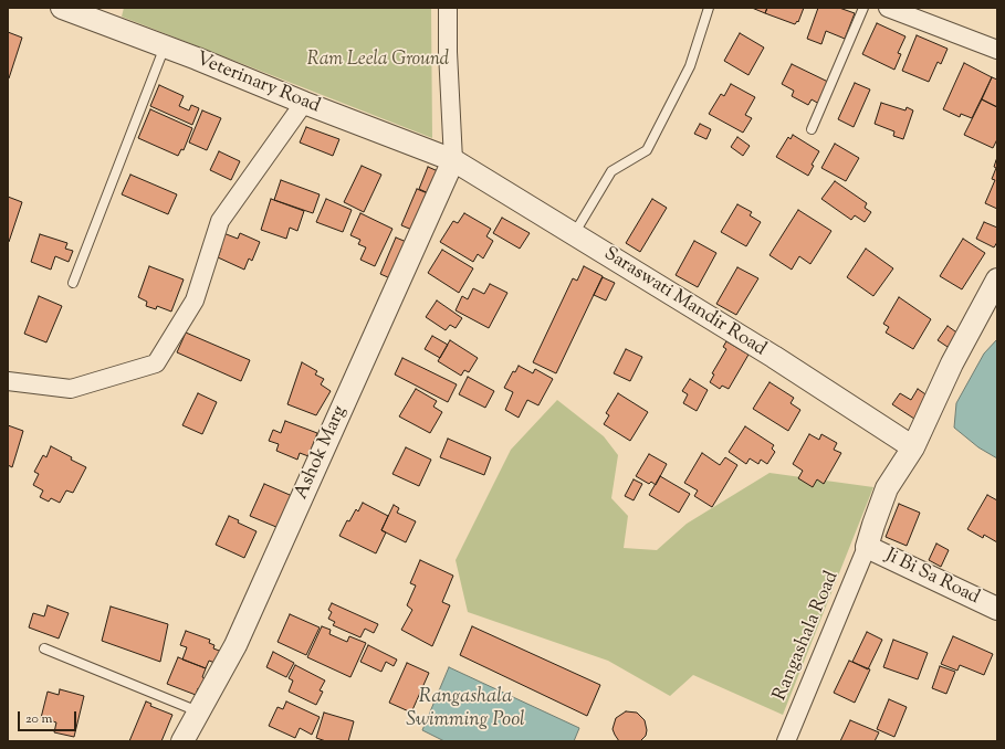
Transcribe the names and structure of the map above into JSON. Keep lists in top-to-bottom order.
{
  "streets": {
    "street": [
      "Veterinary Road",
      "Saraswati Mandir Road",
      "Ashok Marg",
      "Ji Bi Sa Road",
      "Rangashala Road"
    ]
  },
  "crossings": [
    ["Veterinary Road", "Saraswati Mandir Road"],
    ["Veterinary Road", "Ashok Marg"],
    ["Saraswati Mandir Road", "Ashok Marg"],
    ["Ji Bi Sa Road", "Rangashala Road"]
  ],
  "water": ["Rangashala Swimming Pool"],
  "parks": ["Ram Leela Ground"],
  "scale_bar": "20 m"
}
